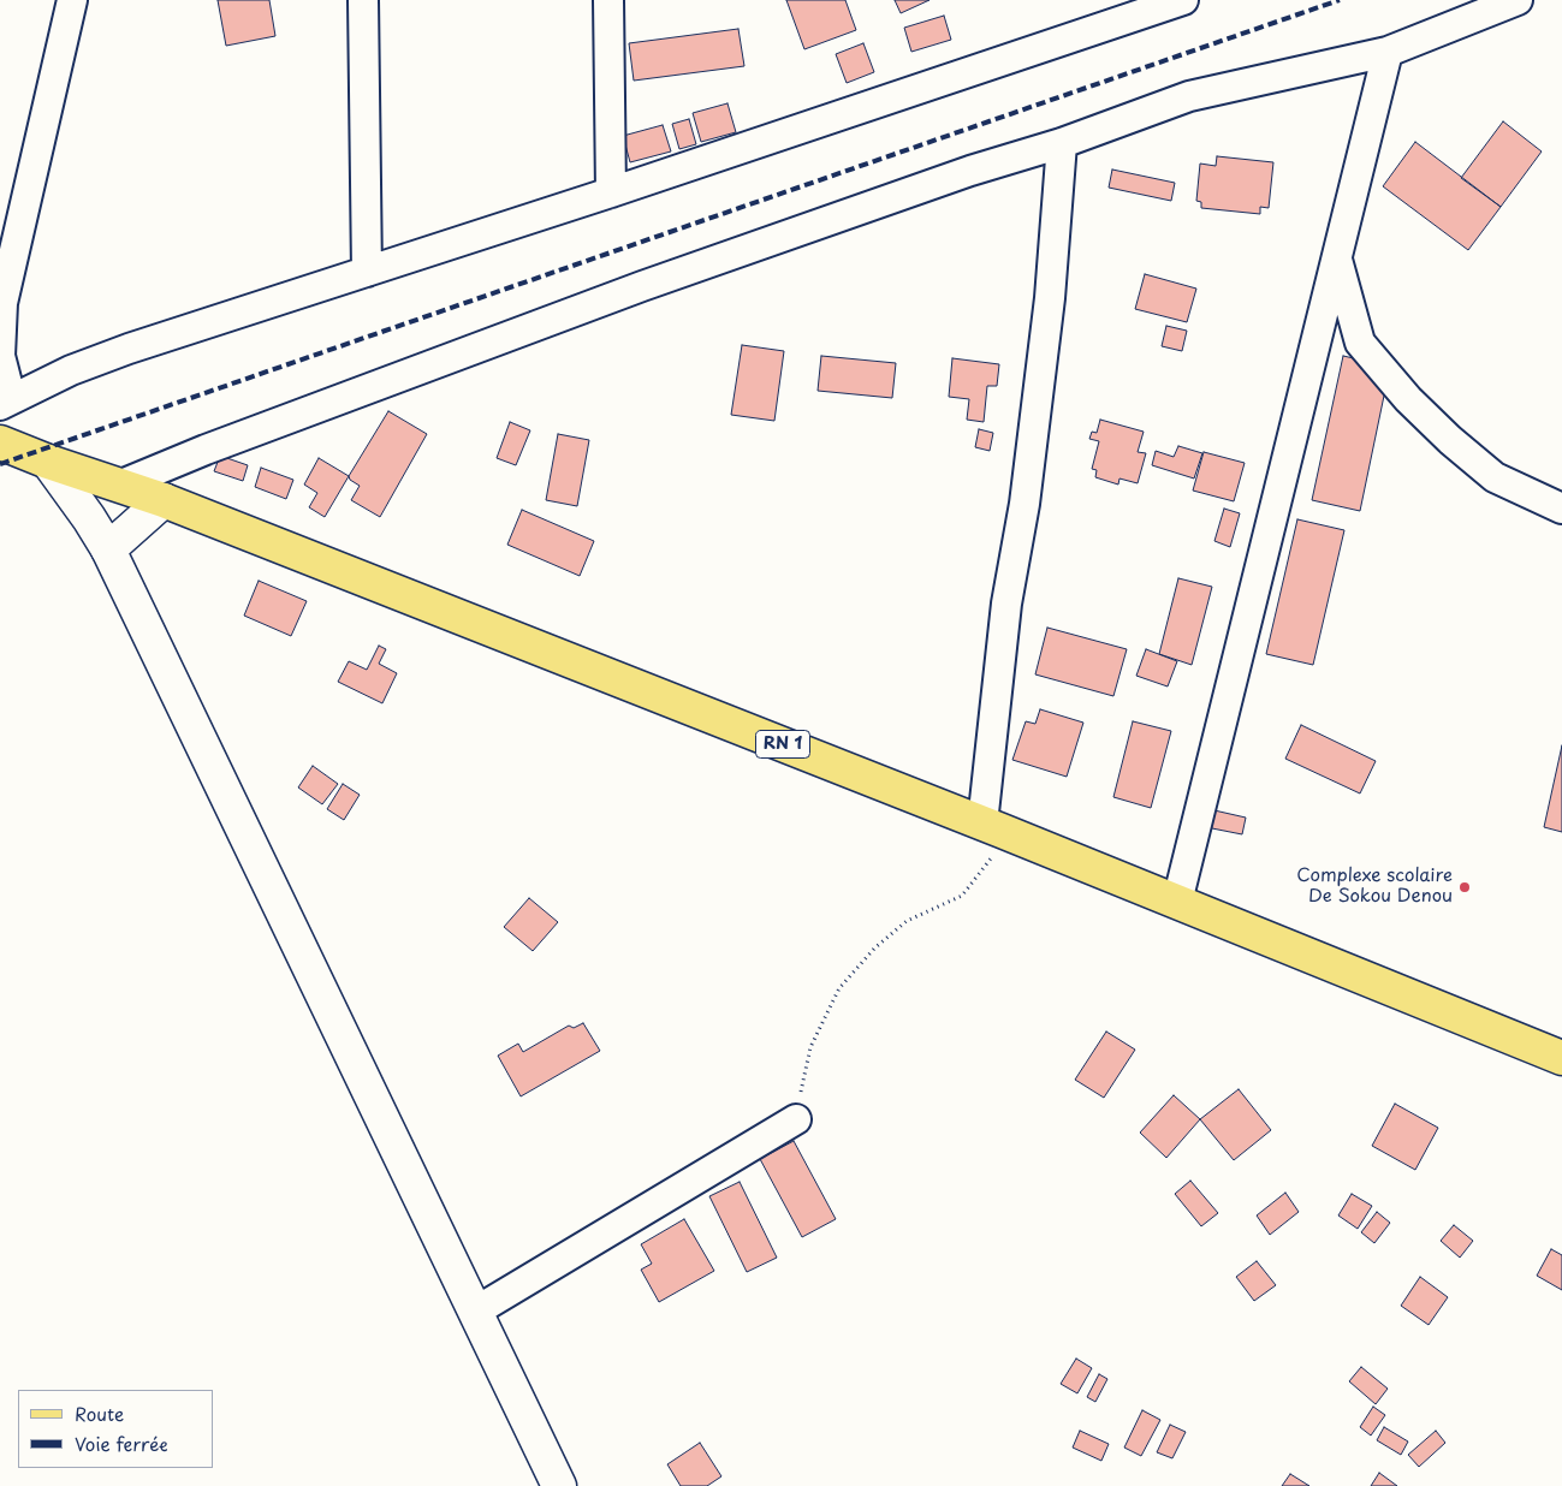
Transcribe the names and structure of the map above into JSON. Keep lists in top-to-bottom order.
{
  "streets": {
    "main road": ["RN 1"]
  },
  "places": ["Complexe scolaire De Sokou Denou"],
  "legend": ["Route", "Voie ferrée"]
}
